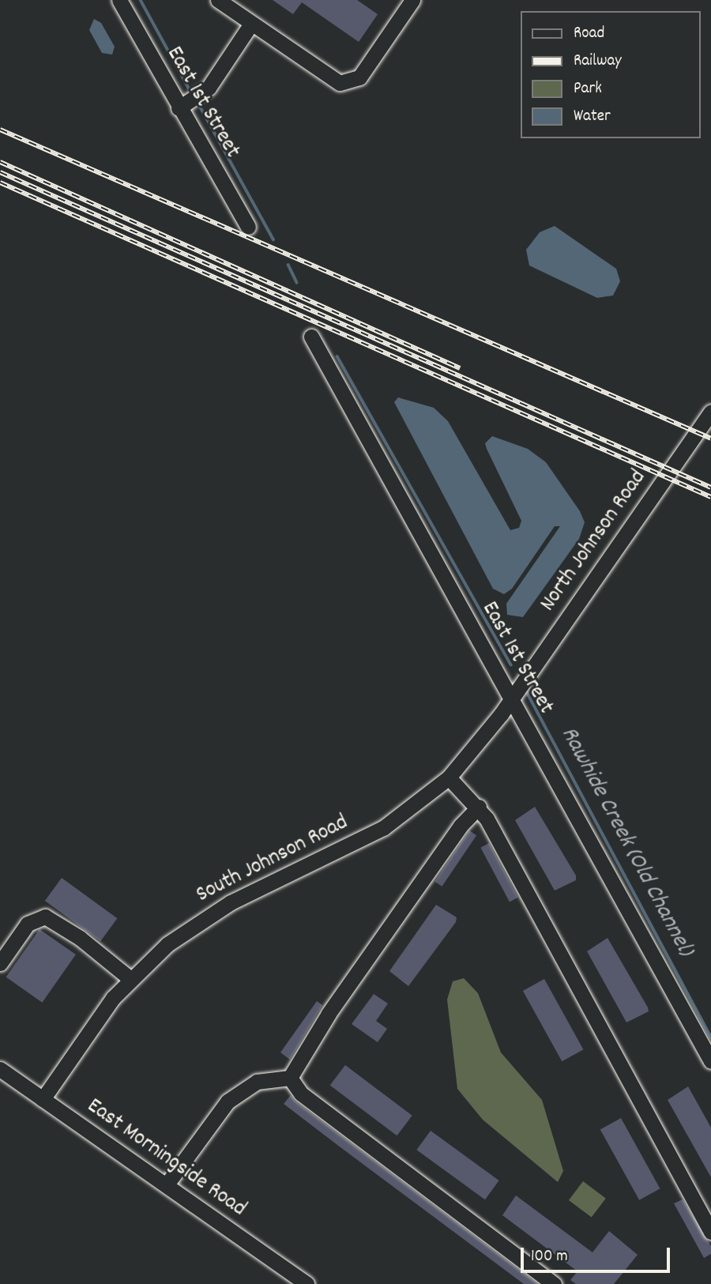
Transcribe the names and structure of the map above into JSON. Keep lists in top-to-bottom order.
{
  "streets": {
    "street": [
      "East 1st Street",
      "North Johnson Road",
      "South Johnson Road",
      "East Morningside Road"
    ]
  },
  "crossings": [
    ["East 1st Street", "North Johnson Road"],
    ["East 1st Street", "South Johnson Road"],
    ["North Johnson Road", "South Johnson Road"],
    ["South Johnson Road", "East Morningside Road"]
  ],
  "water": ["Rawhide Creek (Old Channel)"],
  "legend": [
    "Road",
    "Railway",
    "Park",
    "Water"
  ],
  "scale_bar": "100 m"
}
